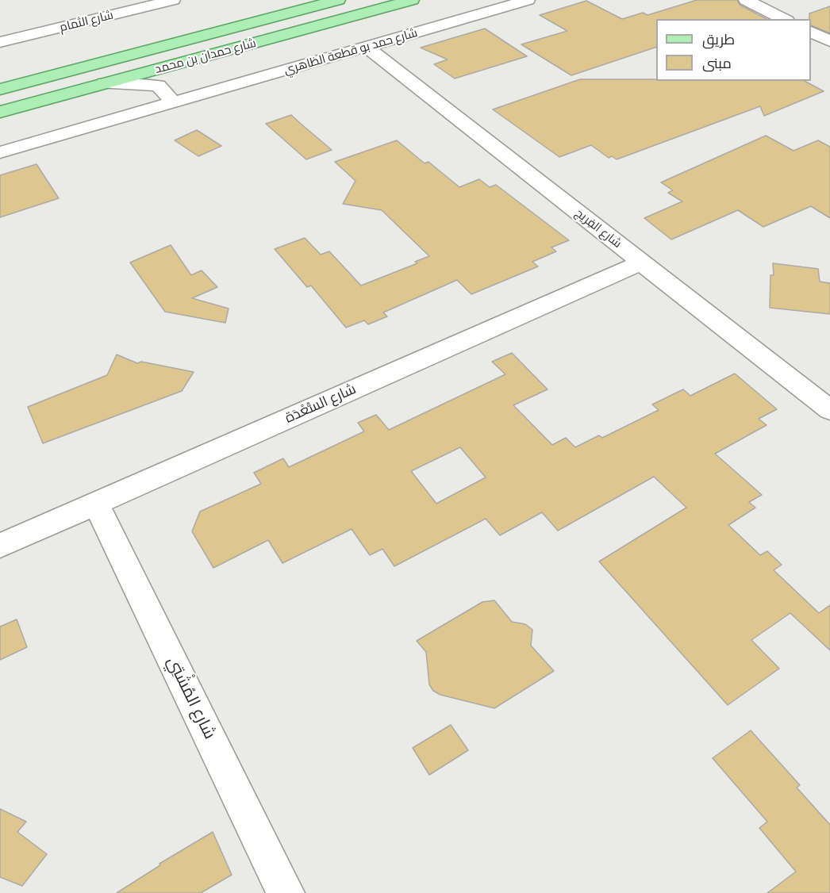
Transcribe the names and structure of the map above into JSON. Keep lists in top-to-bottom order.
{
  "streets": {
    "main road": ["شارع حمدان بن محمد"],
    "street": [
      "شارع الثمام",
      "شارع حمد بو قطعة الظاهري",
      "شارع الفِريج",
      "شارع السُّعْدَة",
      "شارع المُشْتِي"
    ]
  },
  "crossings": [
    ["شارع حمد بو قطعة الظاهري", "شارع الفِريج"],
    ["شارع الفِريج", "شارع السُّعْدَة"],
    ["شارع السُّعْدَة", "شارع المُشْتِي"]
  ],
  "legend": ["طريق", "مبنى"]
}
